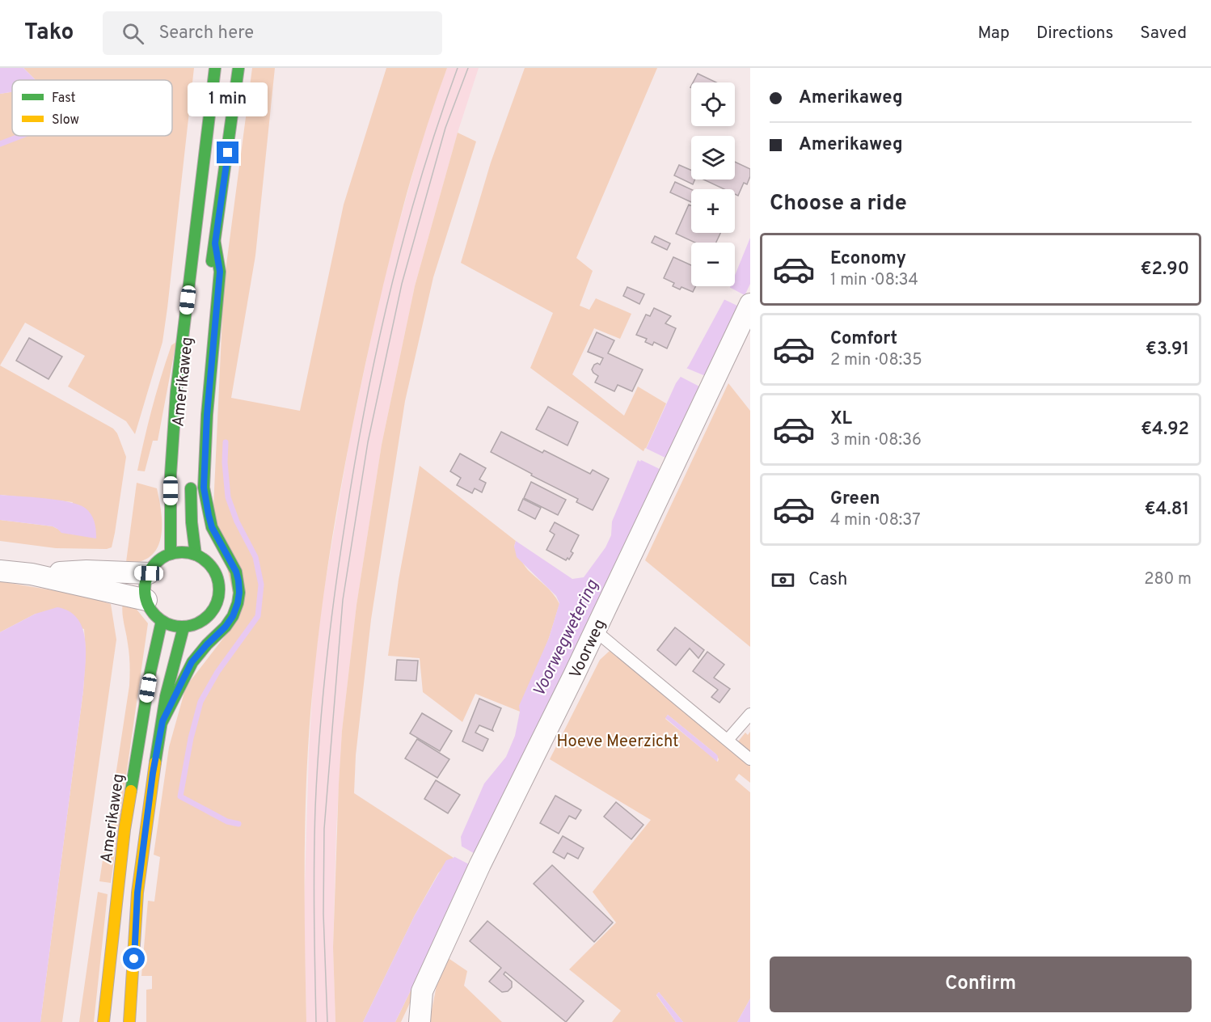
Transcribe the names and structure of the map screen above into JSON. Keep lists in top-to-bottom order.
{
  "streets": {
    "main road": ["Amerikaweg"],
    "street": ["Voorweg"]
  },
  "water": ["Voorwegwetering"],
  "parks": ["Hoeve Meerzicht"],
  "legend": ["Fast", "Slow"],
  "page": {
    "header": "Tako",
    "search": "Search here",
    "nav": ["Map", "Directions", "Saved"],
    "banner": ["Amerikaweg", "Amerikaweg"],
    "map_buttons": ["+", "−"],
    "bubble": "1 min",
    "heading": "Choose a ride",
    "list": [
      {
        "name": "Economy",
        "note": "1 min · 08:34",
        "value": "€2.90"
      },
      {
        "name": "Comfort",
        "note": "2 min · 08:35",
        "value": "€3.91"
      },
      {
        "name": "XL",
        "note": "3 min · 08:36",
        "value": "€4.92"
      },
      {
        "name": "Green",
        "note": "4 min · 08:37",
        "value": "€4.81"
      }
    ],
    "pay": ["Cash", "280 m"],
    "buttons": "Confirm"
  }
}
